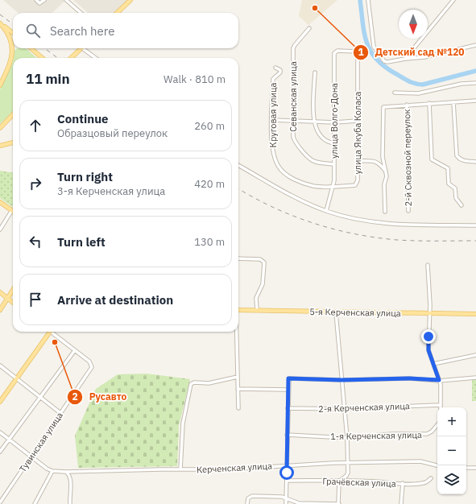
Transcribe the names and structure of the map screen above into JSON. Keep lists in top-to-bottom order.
{
  "streets": {
    "main road": ["5-я Керченская улица"],
    "street": [
      "Севанская улица",
      "Круговая улица",
      "улица Волго-Дона",
      "улица Якуба Коласа",
      "2-й Сквозной переулок",
      "2-я Керченская улица",
      "1-я Керченская улица",
      "Тувинская улица",
      "Керченская улица",
      "Грачёвская улица"
    ]
  },
  "crossings": [
    ["Севанская улица", "улица Волго-Дона"],
    ["Круговая улица", "улица Волго-Дона"],
    ["Круговая улица", "улица Якуба Коласа"],
    ["улица Волго-Дона", "улица Якуба Коласа"]
  ],
  "places": ["Детский сад №120", "Русавто"],
  "north": "bottom",
  "page": {
    "search": "Search here",
    "heading": ["11 min", "Walk · 810 m"],
    "list": [
      ["Continue", "Образцовый переулок", "260 m"],
      ["Turn right", "3-я Керченская улица", "420 m"],
      ["Turn left", "130 m"],
      "Arrive at destination"
    ],
    "map_buttons": ["+", "−"]
  }
}
